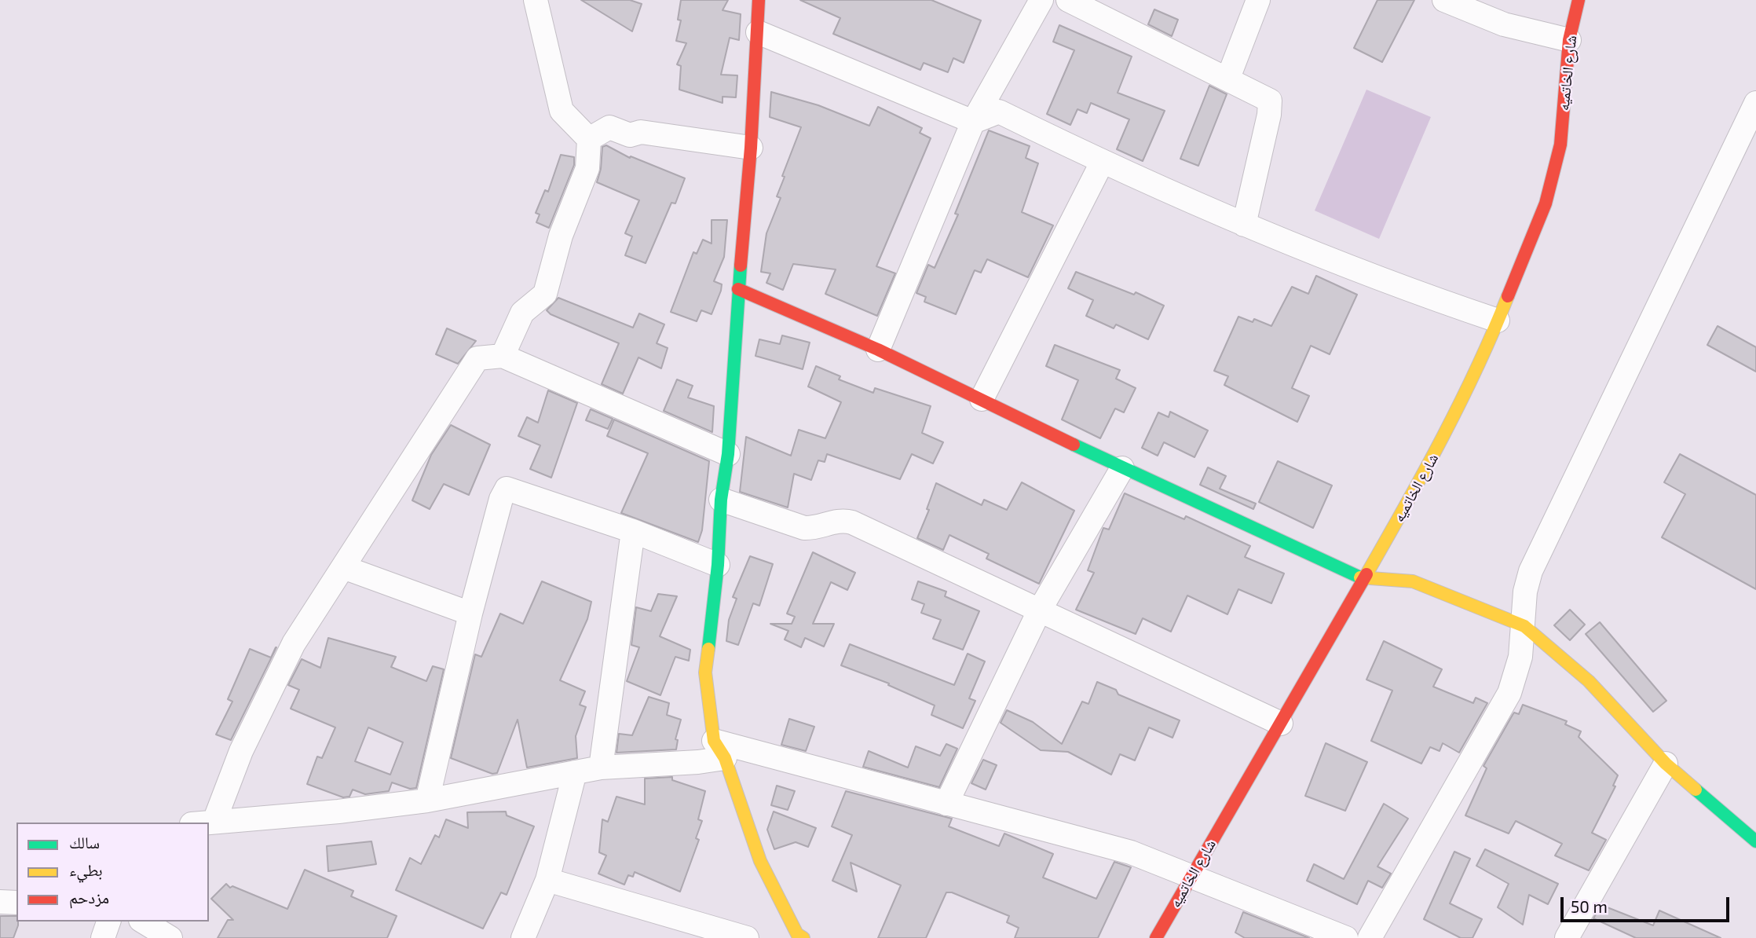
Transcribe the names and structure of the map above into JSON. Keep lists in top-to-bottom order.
{
  "streets": {
    "street": ["شارع الخاتميه"]
  },
  "legend": ["سالك", "بطيء", "مزدحم"],
  "scale_bar": "50 m"
}
